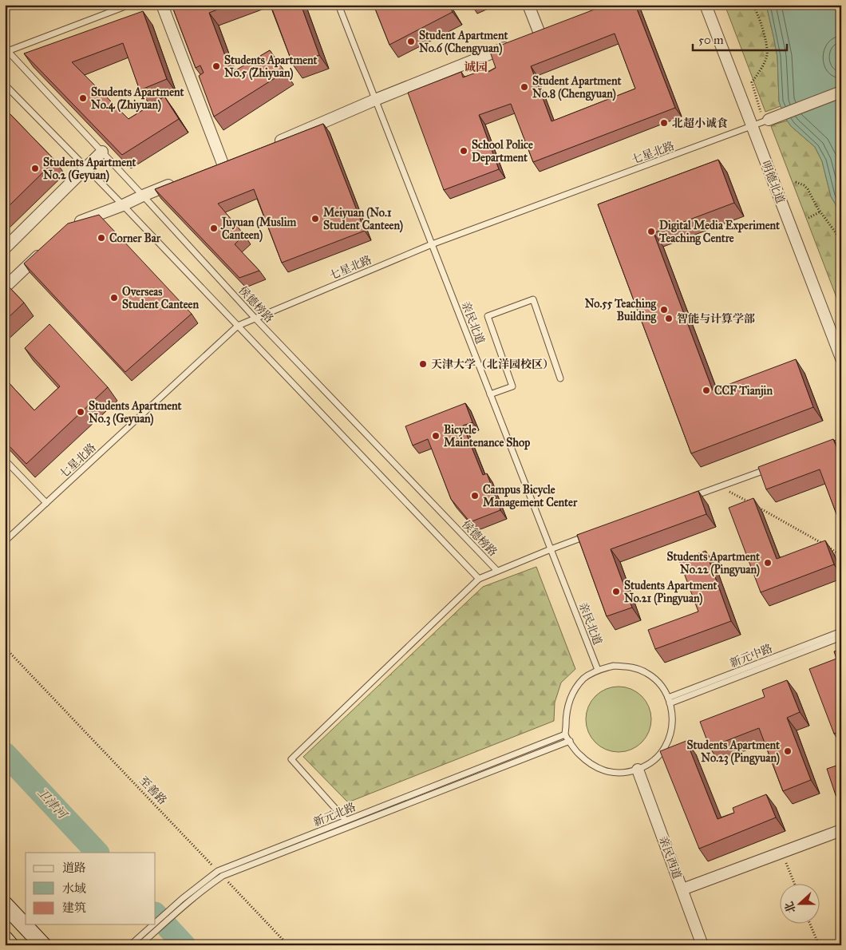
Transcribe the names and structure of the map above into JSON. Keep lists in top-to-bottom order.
{
  "streets": {
    "street": ["明德北道", "亲民西道"],
    "lane": [
      "七星北路",
      "侯德榜路",
      "亲民北道",
      "新元中路",
      "新元北路"
    ],
    "path": ["至善路"]
  },
  "crossings": [
    ["七星北路", "明德北道"],
    ["七星北路", "侯德榜路"],
    ["七星北路", "亲民北道"],
    ["亲民北道", "新元中路"],
    ["亲民北道", "新元北路"],
    ["亲民北道", "亲民西道"],
    ["新元中路", "新元北路"],
    ["新元中路", "亲民西道"],
    ["至善路", "新元北路"],
    ["新元北路", "亲民西道"]
  ],
  "districts": ["诚园"],
  "water": ["卫津河"],
  "places": [
    "Student Apartment No.6 (Chengyuan)",
    "Students Apartment No.5 (Zhiyuan)",
    "Student Apartment No.8 (Chengyuan)",
    "Students Apartment No.4 (Zhiyuan)",
    "北超小诚食",
    "School Police Department",
    "Students Apartment No.2 (Geyuan)",
    "Meiyuan (No.1 Student Canteen)",
    "Juyuan (Muslim Canteen)",
    "Digital Media Experiment Teaching Centre",
    "Corner Bar",
    "Overseas Student Canteen",
    "No.55 Teaching Building",
    "智能与计算学部",
    "天津大学（北洋园校区）",
    "CCF Tianjin",
    "Students Apartment No.3 (Geyuan)",
    "Bicycle Maintenance Shop",
    "Campus Bicycle Management Center",
    "Students Apartment No.22 (Pingyuan)",
    "Students Apartment No.21 (Pingyuan)",
    "Students Apartment No.23 (Pingyuan)"
  ],
  "legend": ["道路", "水域", "建筑"],
  "scale_bar": "50 m",
  "north": "left"
}
